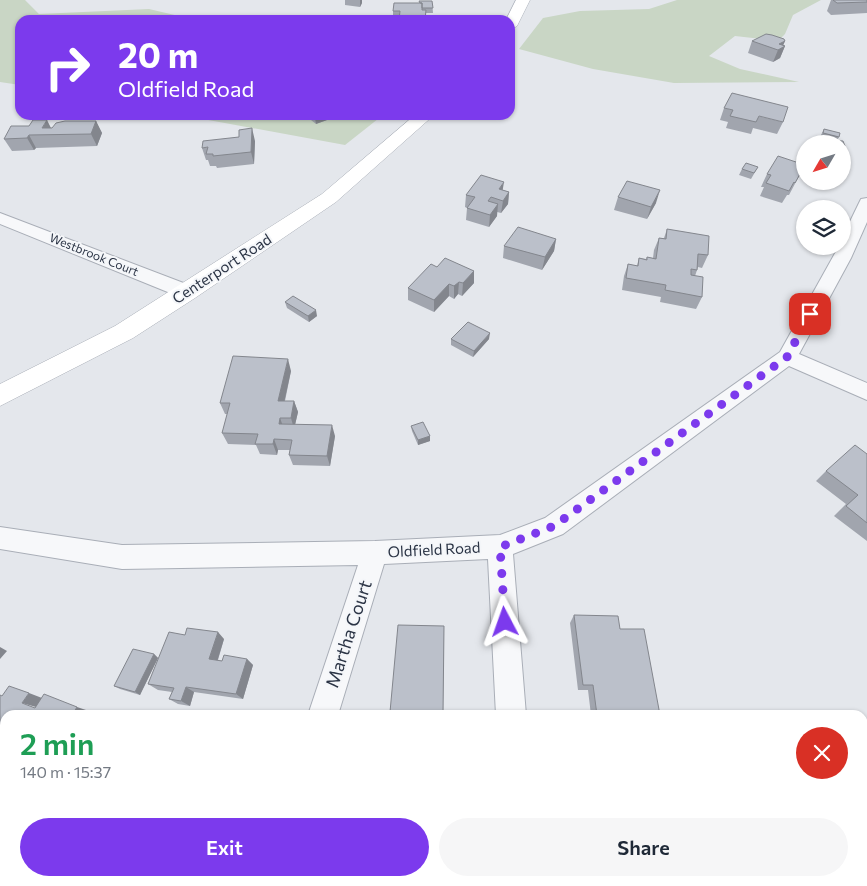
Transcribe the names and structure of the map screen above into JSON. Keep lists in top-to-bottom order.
{
  "streets": {
    "main road": ["Centerport Road"],
    "street": ["Westbrook Court", "Oldfield Road", "Martha Court"]
  },
  "crossings": [
    ["Westbrook Court", "Centerport Road"],
    ["Oldfield Road", "Martha Court"]
  ],
  "north": "bottom left",
  "page": {
    "turn": ["20 m", "Oldfield Road"],
    "heading": ["2 min", "140 m · 15:37"],
    "buttons": ["Exit", "Share"]
  }
}
